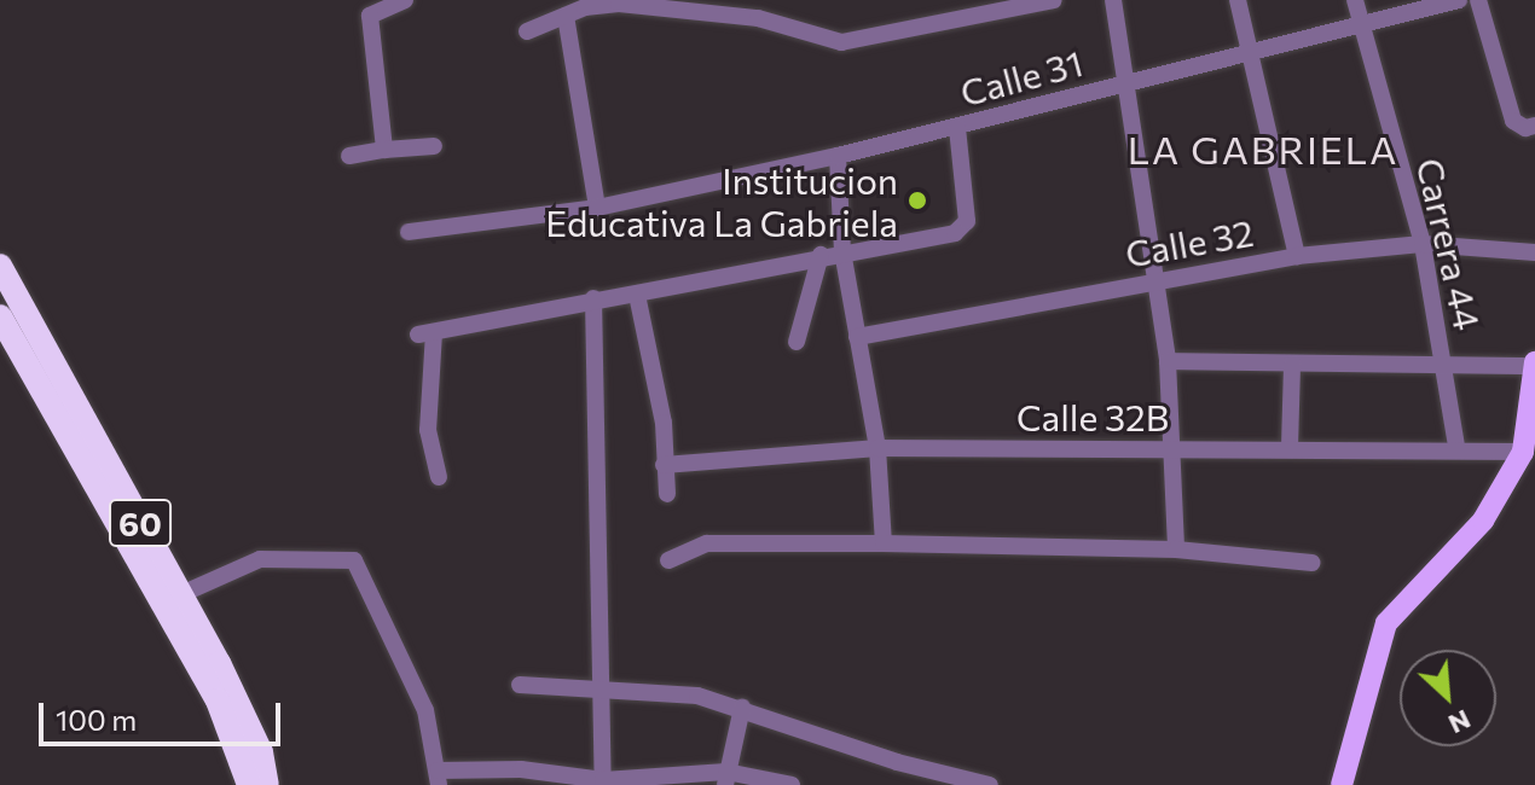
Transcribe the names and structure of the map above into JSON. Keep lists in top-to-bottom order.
{
  "streets": {
    "highway": ["60"],
    "street": [
      "Calle 31",
      "Calle 32",
      "Carrera 44",
      "Calle 32B"
    ]
  },
  "crossings": [
    ["Calle 31", "Carrera 44"],
    ["Calle 32", "Carrera 44"],
    ["Carrera 44", "Calle 32B"]
  ],
  "districts": ["LA GABRIELA"],
  "places": ["Institucion Educativa La Gabriela"],
  "scale_bar": "100 m",
  "north": "bottom right"
}
